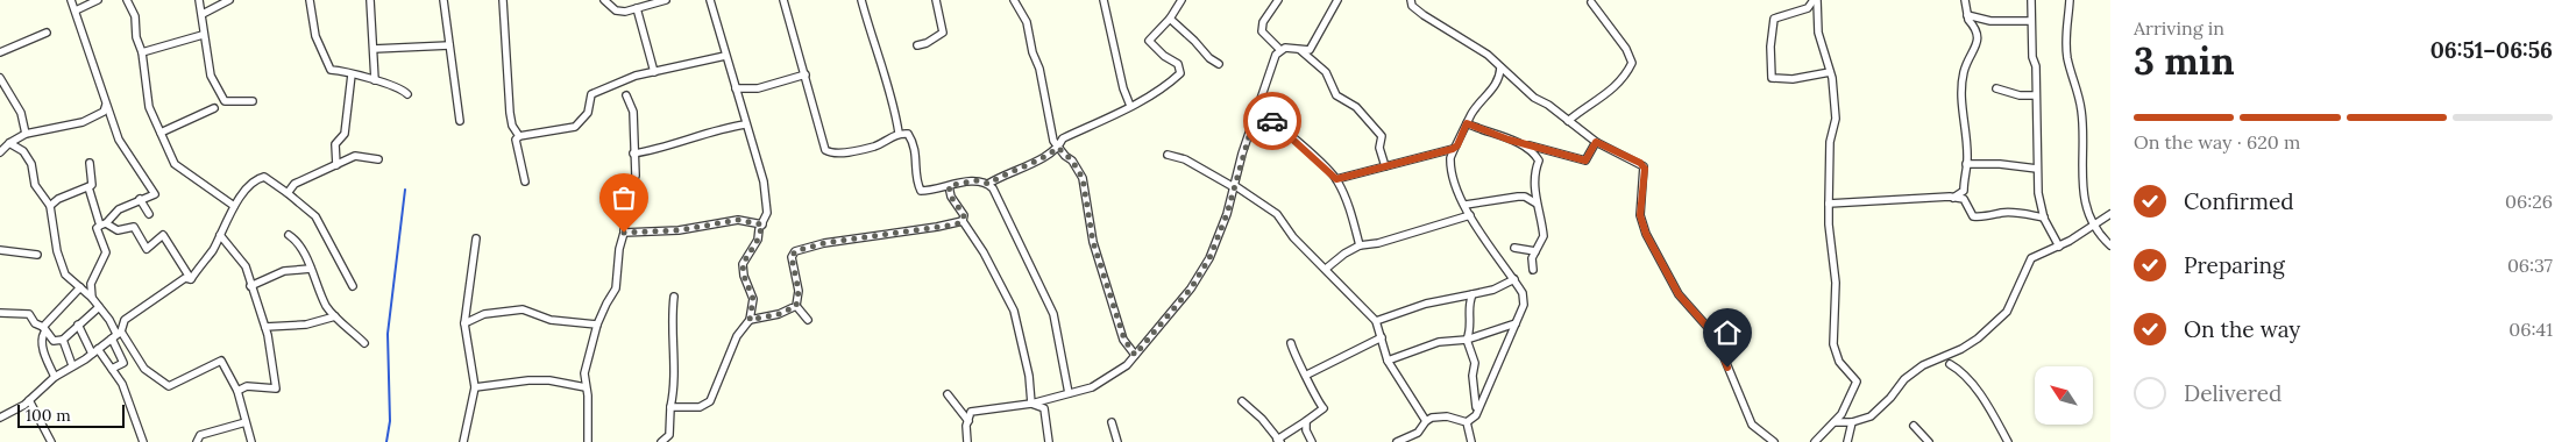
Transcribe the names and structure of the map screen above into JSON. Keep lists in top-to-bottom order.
{
  "scale_bar": "100 m",
  "north": "top left",
  "page": {
    "heading": ["3 min", "Arriving in", "06:51–06:56"],
    "bar": "On the way · 620 m",
    "list": [
      ["Confirmed", "06:26"],
      ["Preparing", "06:37"],
      ["On the way", "06:41"],
      "Delivered"
    ],
    "scale": "100 m"
  }
}
